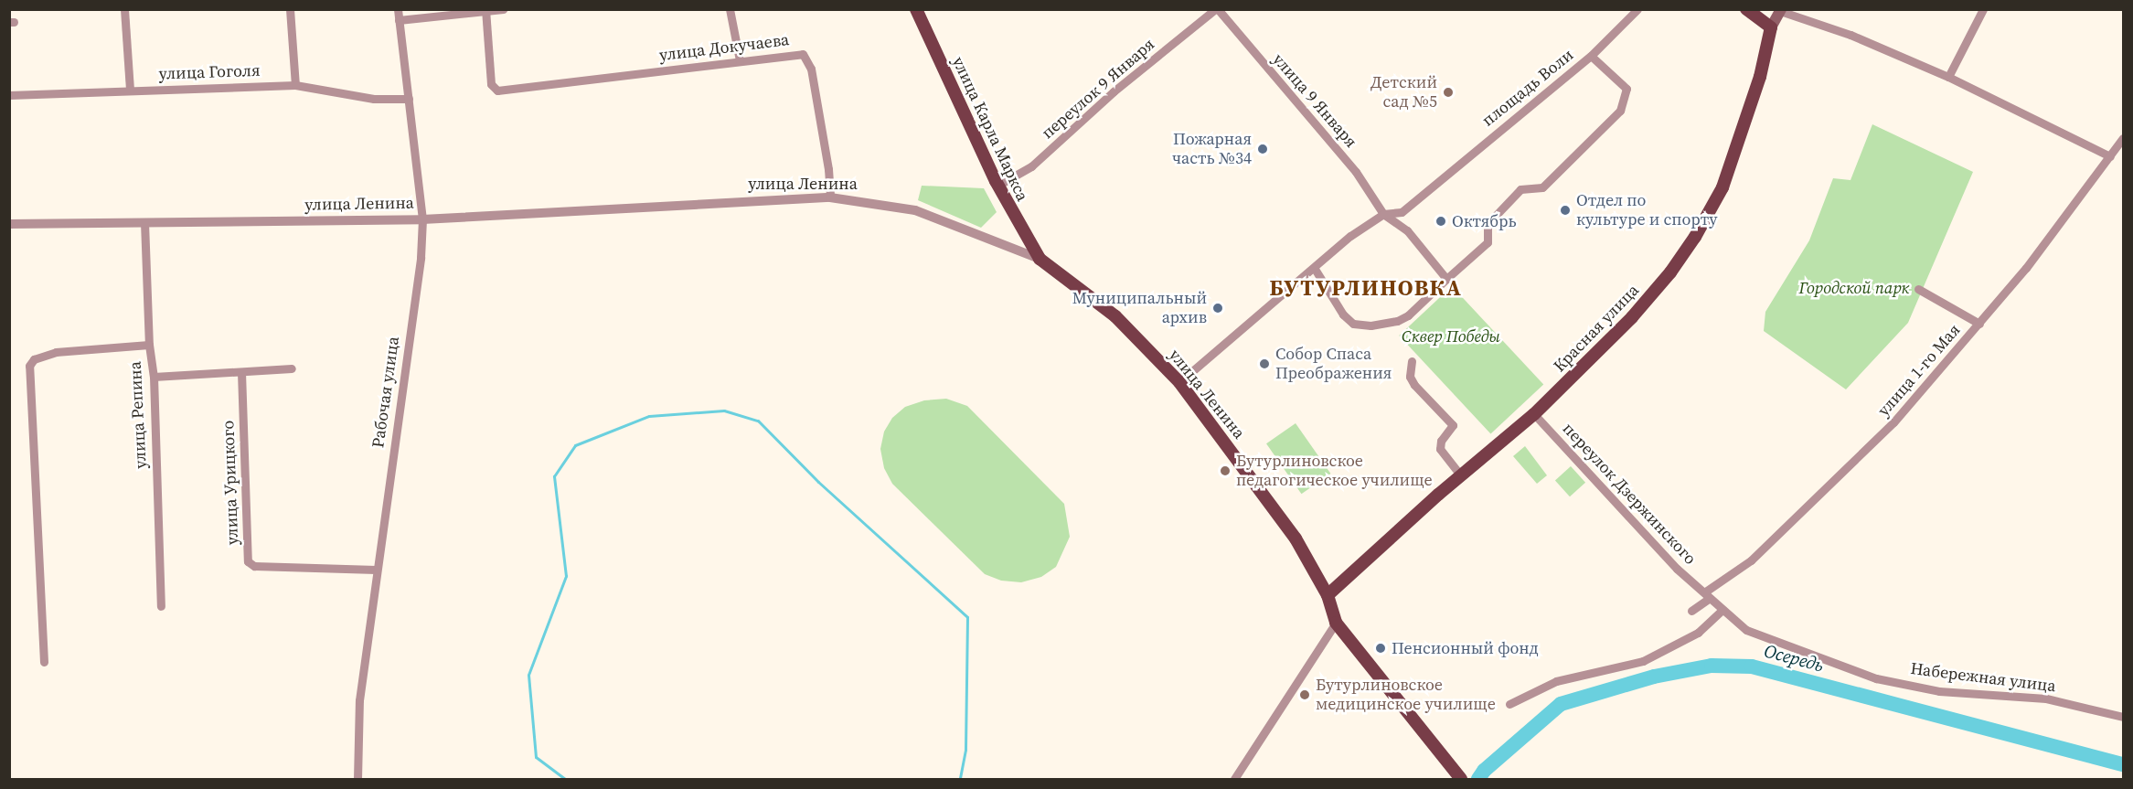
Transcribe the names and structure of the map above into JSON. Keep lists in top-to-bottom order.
{
  "streets": {
    "main road": ["улица Карла Маркса", "улица Ленина", "Красная улица"],
    "street": [
      "улица Докучаева",
      "улица Гоголя",
      "площадь Воли",
      "переулок 9 Января",
      "улица 9 Января",
      "улица 1-го Мая",
      "Рабочая улица",
      "улица Репина",
      "улица Урицкого",
      "переулок Дзержинского",
      "Набережная улица"
    ]
  },
  "crossings": [
    ["улица Докучаева", "улица Ленина"],
    ["улица Гоголя", "Рабочая улица"],
    ["площадь Воли", "улица 9 Января"],
    ["площадь Воли", "улица Ленина"],
    ["переулок 9 Января", "улица 9 Января"],
    ["переулок 9 Января", "улица Карла Маркса"],
    ["улица Карла Маркса", "улица Ленина"],
    ["улица Ленина", "Красная улица"],
    ["улица Ленина", "Рабочая улица"],
    ["улица Ленина", "улица Репина"],
    ["Красная улица", "переулок Дзержинского"],
    ["улица 1-го Мая", "переулок Дзержинского"],
    ["улица 1-го Мая", "Набережная улица"],
    ["Рабочая улица", "улица Урицкого"],
    ["переулок Дзержинского", "Набережная улица"]
  ],
  "districts": ["БУТУРЛИНОВКА"],
  "water": ["Осередь"],
  "parks": ["Городской парк", "Сквер Победы"],
  "places": [
    "Детский сад №5",
    "Пожарная часть №34",
    "Отдел по культуре и спорту",
    "Октябрь",
    "Муниципальный архив",
    "Собор Спаса Преображения",
    "Бутурлиновское педагогическое училище",
    "Пенсионный фонд",
    "Бутурлиновское медицинское училище"
  ]
}
